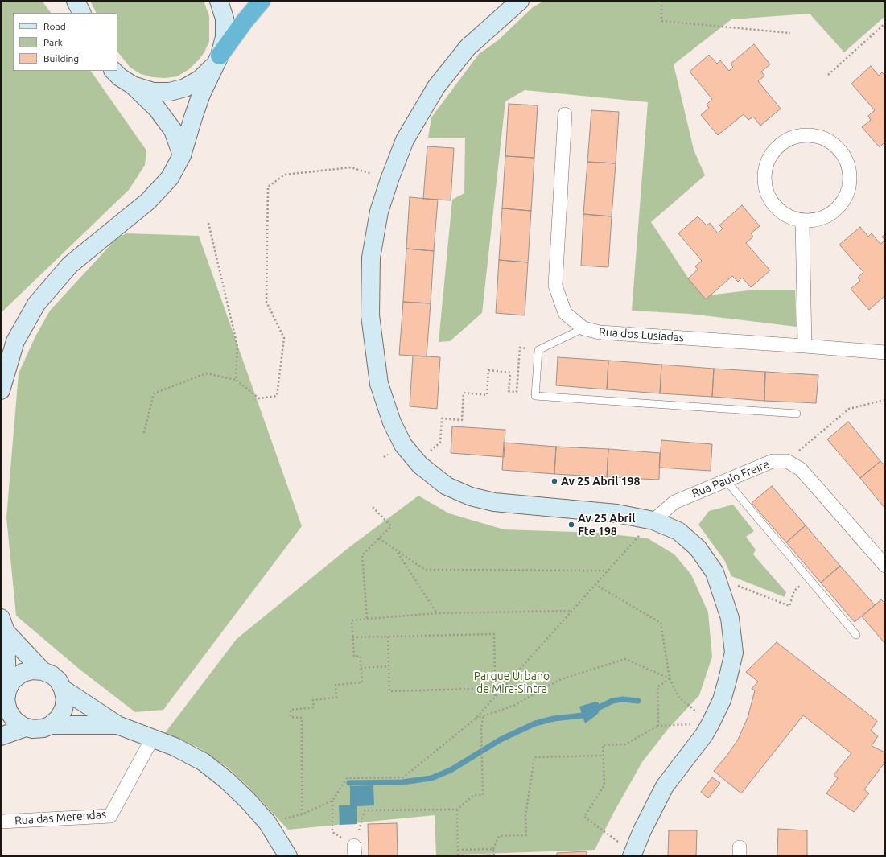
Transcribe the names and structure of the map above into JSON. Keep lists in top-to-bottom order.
{
  "streets": {
    "street": ["Rua dos Lusíadas", "Rua Paulo Freire", "Rua das Merendas"]
  },
  "parks": ["Parque Urbano de Mira-Sintra"],
  "places": ["Av 25 Abril 198", "Av 25 Abril Fte 198"],
  "legend": ["Road", "Park", "Building"]
}
